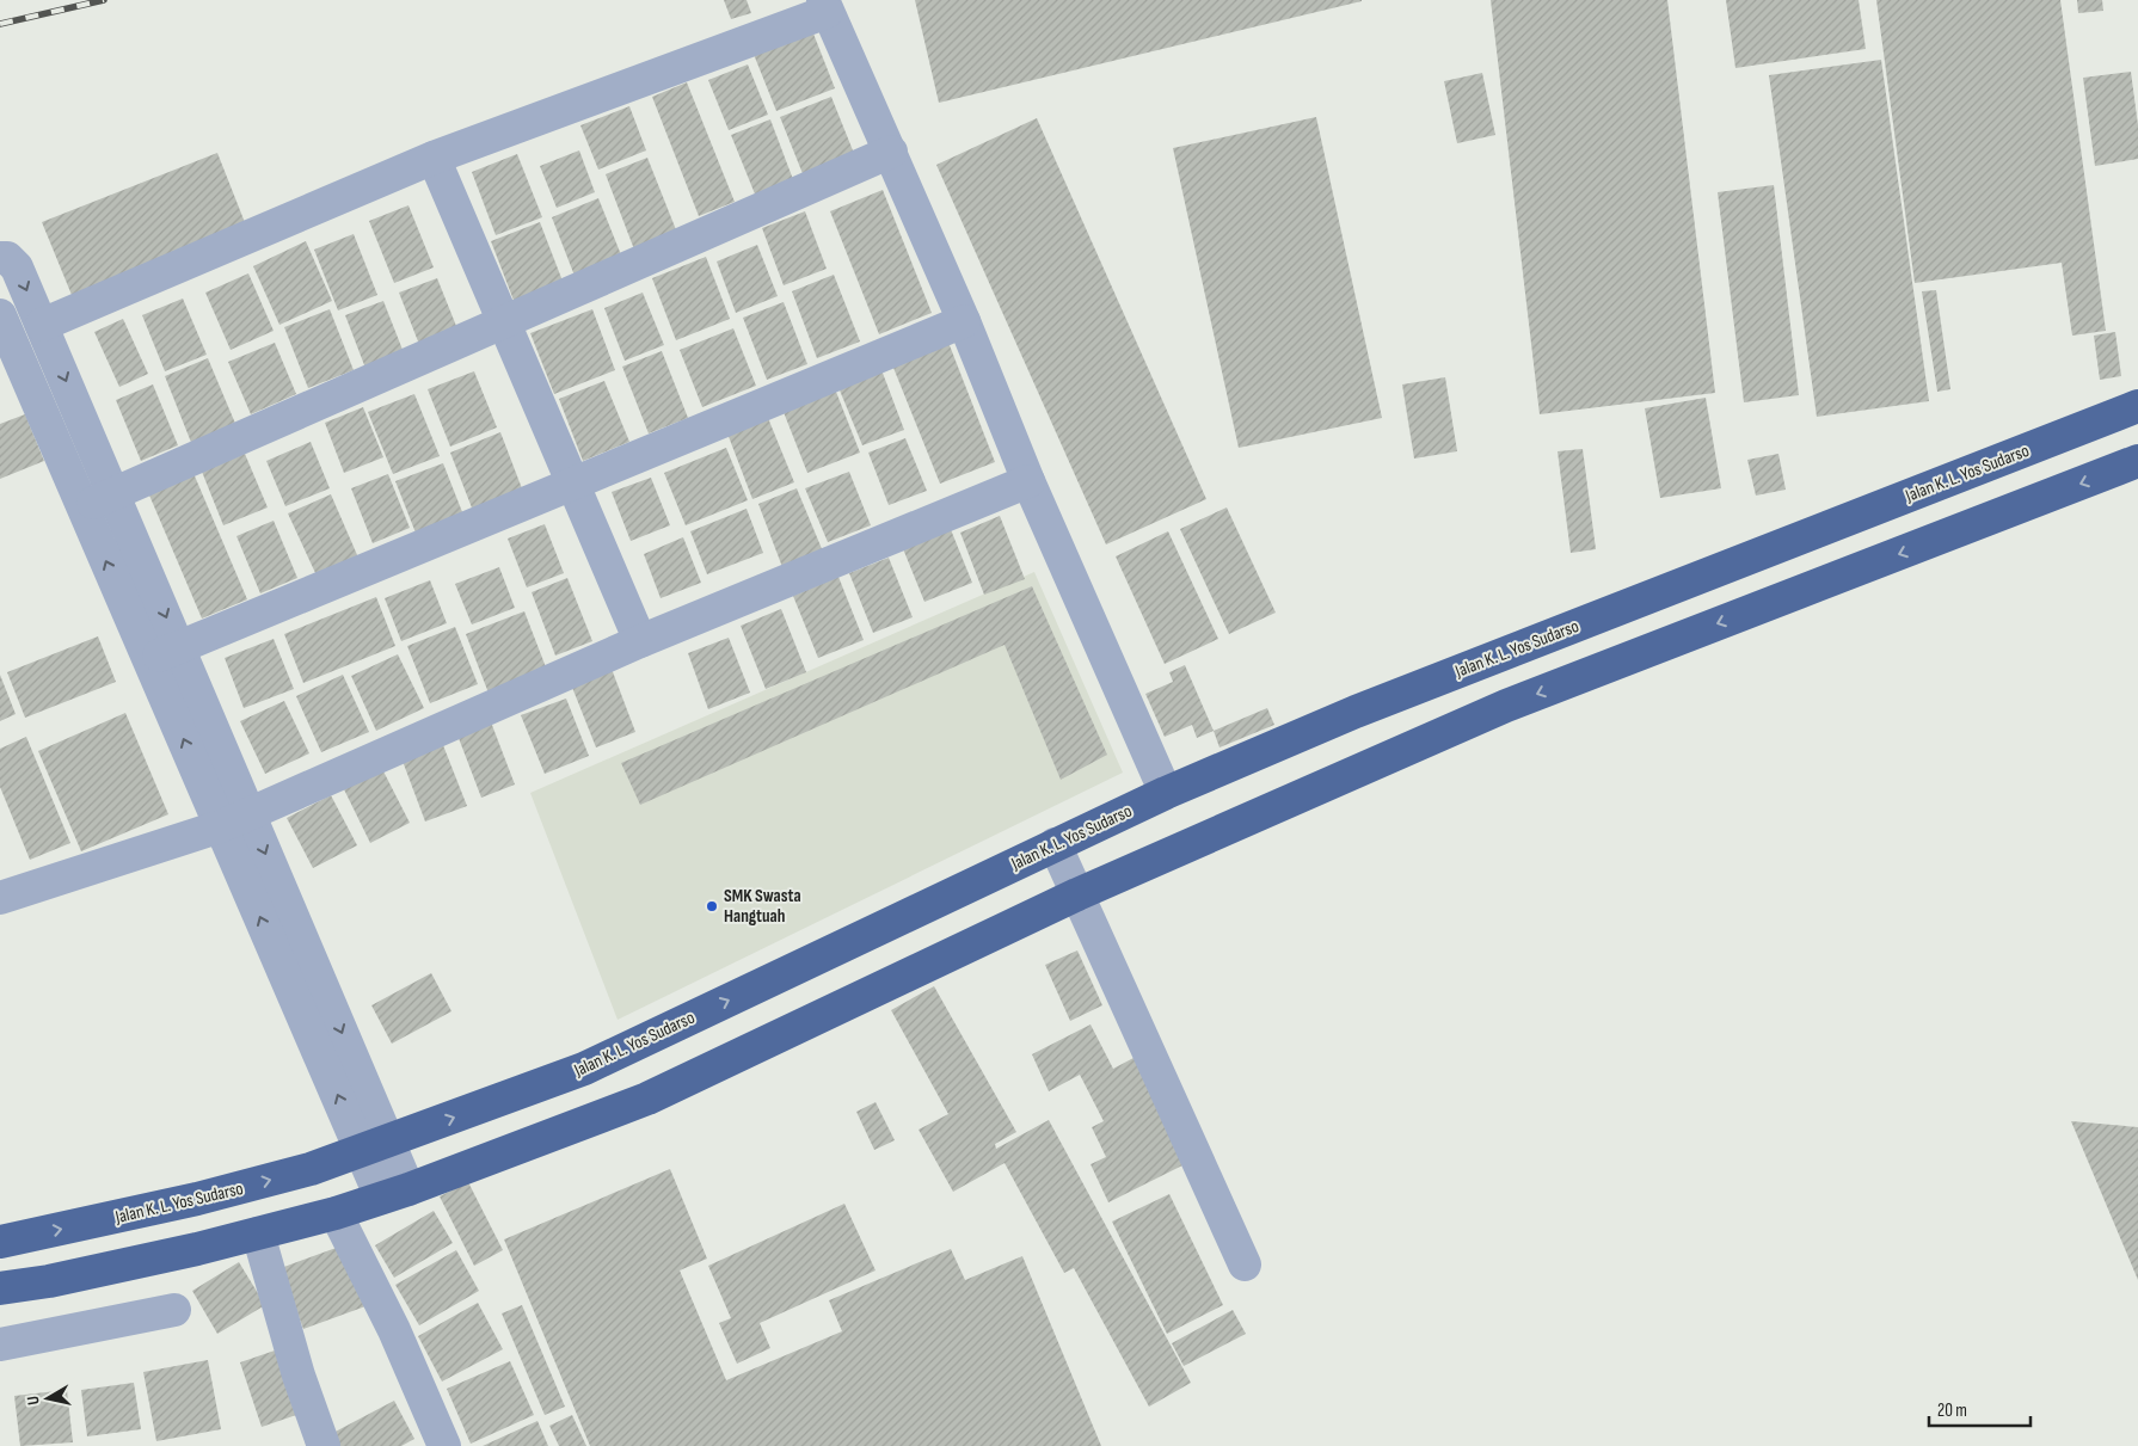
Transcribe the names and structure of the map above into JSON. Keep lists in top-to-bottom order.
{
  "streets": {
    "highway": ["Jalan K. L. Yos Sudarso"]
  },
  "places": ["SMK Swasta Hangtuah"],
  "scale_bar": "20 m",
  "north": "left"
}
